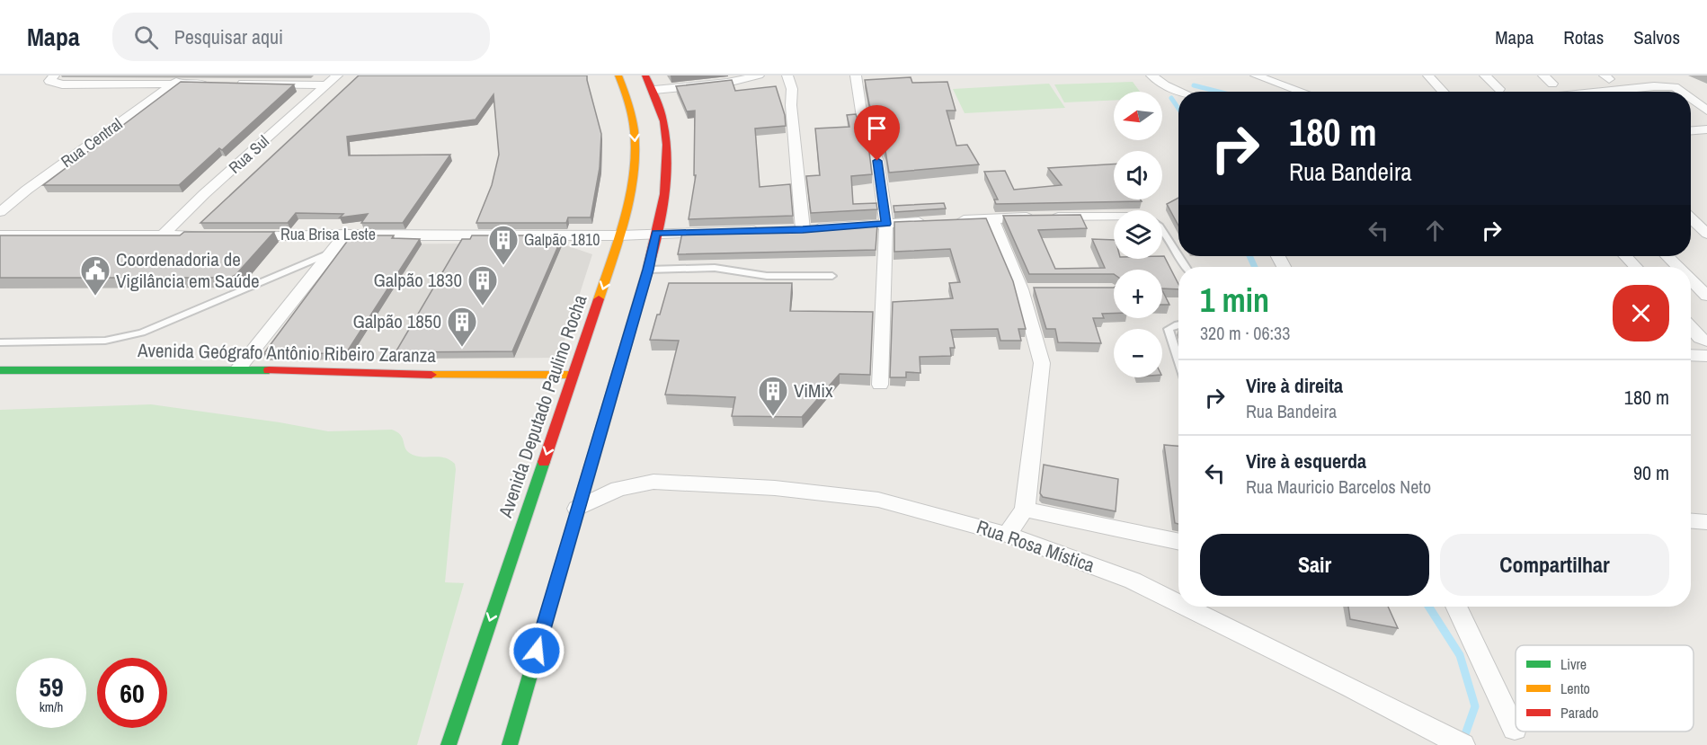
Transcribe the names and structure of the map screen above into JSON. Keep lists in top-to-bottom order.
{
  "streets": {
    "main road": ["Avenida Geógrafo Antônio Ribeiro Zaranza", "Avenida Deputado Paulino Rocha"],
    "street": [
      "Rua Central",
      "Rua Sul",
      "Rua Brisa Leste",
      "Rua Rosa Mística"
    ]
  },
  "crossings": [
    ["Rua Brisa Leste", "Avenida Deputado Paulino Rocha"],
    ["Avenida Geógrafo Antônio Ribeiro Zaranza", "Avenida Deputado Paulino Rocha"]
  ],
  "places": {
    "building": [
      "Galpão 1810",
      "Galpão 1830",
      "Galpão 1850",
      "ViMix"
    ],
    "public building": ["Coordenadoria de Vigilância em Saúde"]
  },
  "legend": ["Livre", "Lento", "Parado"],
  "north": "left",
  "page": {
    "header": "Mapa",
    "search": "Pesquisar aqui",
    "nav": ["Mapa", "Rotas", "Salvos"],
    "map_buttons": ["+", "−"],
    "turn": ["180 m", "Rua Bandeira"],
    "heading": ["1 min", "320 m · 06:33"],
    "list": [
      {
        "name": "Vire à direita",
        "note": "Rua Bandeira",
        "value": "180 m"
      },
      {
        "name": "Vire à esquerda",
        "note": "Rua Mauricio Barcelos Neto",
        "value": "90 m"
      }
    ],
    "buttons": ["Sair", "Compartilhar"],
    "speed": "59 km/h",
    "limit": "60"
  }
}
